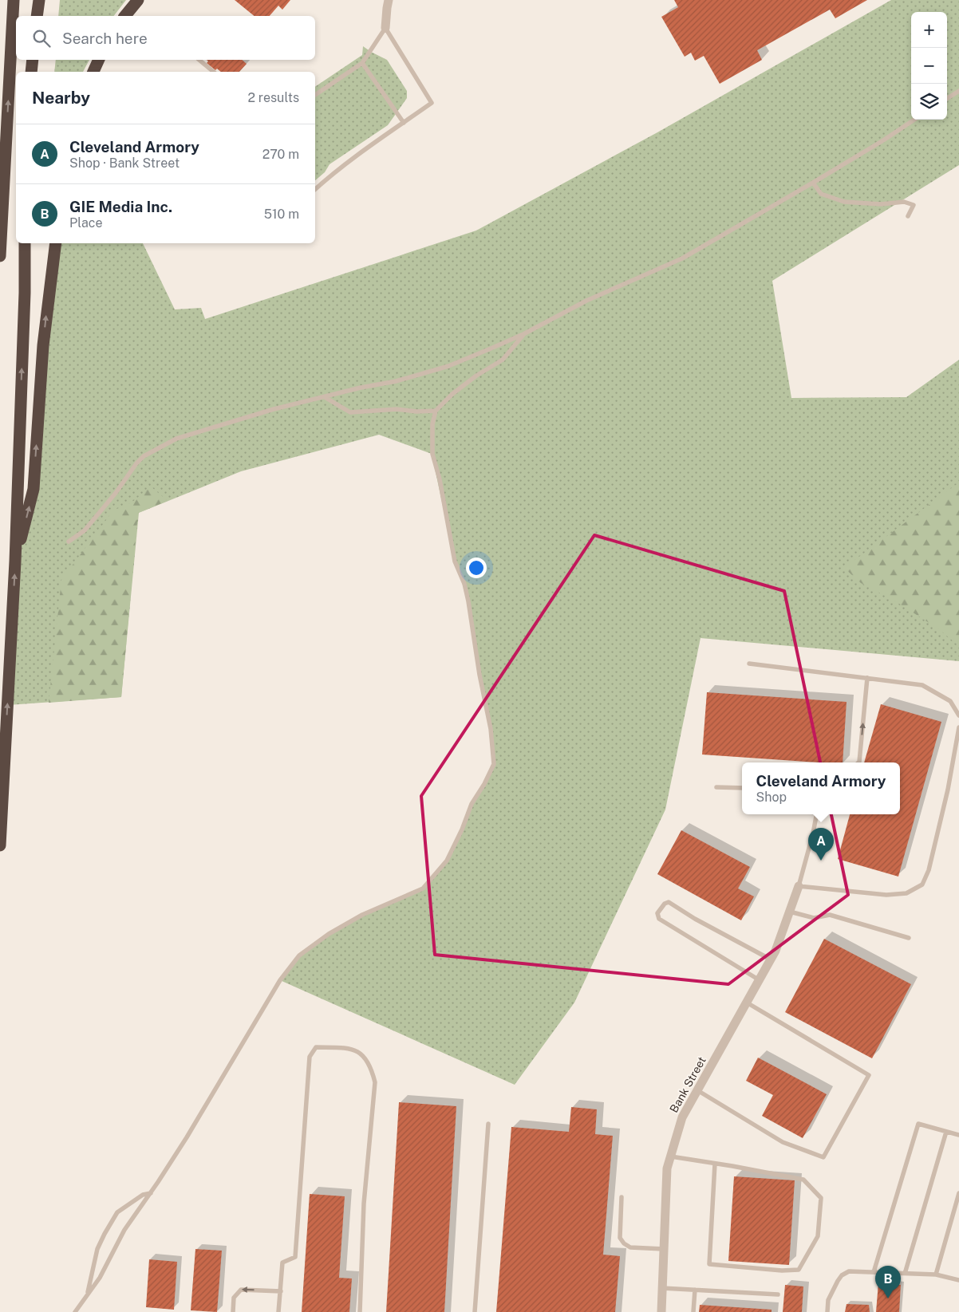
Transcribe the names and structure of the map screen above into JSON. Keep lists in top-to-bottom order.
{
  "streets": {
    "street": ["Bank Street"]
  },
  "page": {
    "map_buttons": ["+", "−"],
    "search": "Search here",
    "heading": ["Nearby", "2 results"],
    "list": [
      {
        "mark": "A",
        "name": "Cleveland Armory",
        "note": "Shop · Bank Street",
        "value": "270 m"
      },
      {
        "mark": "B",
        "name": "GIE Media Inc.",
        "note": "Place",
        "value": "510 m"
      }
    ],
    "popup": ["Cleveland Armory", "Shop"],
    "pins": ["A", "B"]
  }
}
